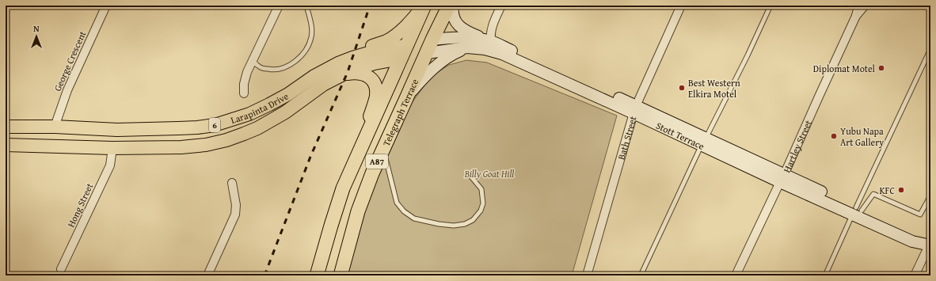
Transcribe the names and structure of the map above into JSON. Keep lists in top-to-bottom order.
{
  "streets": {
    "highway": ["Telegraph Terrace", "6", "A87"],
    "main road": ["Larapinta Drive", "Stott Terrace"],
    "street": [
      "George Crescent",
      "Bath Street",
      "Hartley Street",
      "Hong Street"
    ]
  },
  "crossings": [
    ["George Crescent", "Larapinta Drive"],
    ["Larapinta Drive", "6"],
    ["Larapinta Drive", "A87"],
    ["Larapinta Drive", "Hong Street"],
    ["Telegraph Terrace", "6"],
    ["Telegraph Terrace", "Stott Terrace"],
    ["Telegraph Terrace", "A87"],
    ["6", "Stott Terrace"],
    ["6", "A87"],
    ["Stott Terrace", "Bath Street"],
    ["Stott Terrace", "Hartley Street"],
    ["Stott Terrace", "A87"]
  ],
  "parks": ["Billy Goat Hill"],
  "places": [
    "Diplomat Motel",
    "Best Western Elkira Motel",
    "Yubu Napa Art Gallery",
    "KFC"
  ],
  "north": "top"
}
